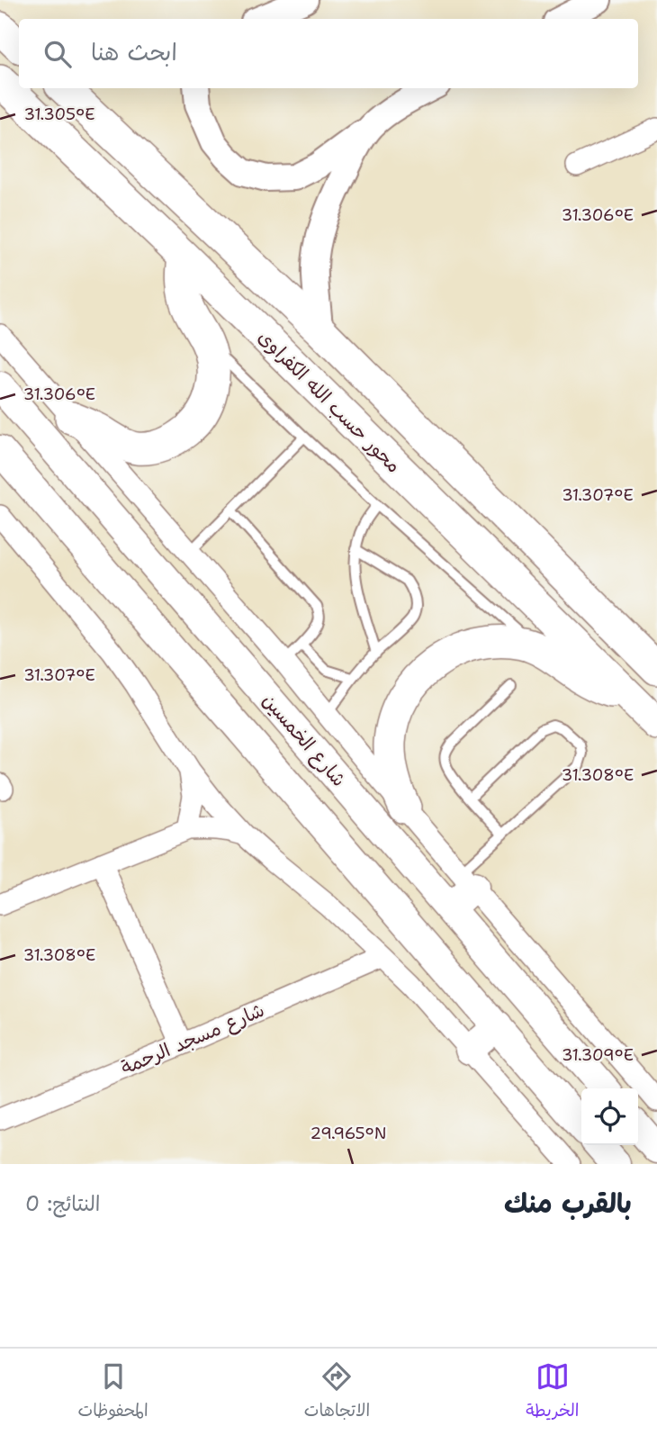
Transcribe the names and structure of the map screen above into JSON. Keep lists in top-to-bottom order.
{
  "streets": {
    "main road": ["محور حسب الله الكفراوى", "شارع الخمسين"],
    "street": ["شارع مسجد الرحمة"]
  },
  "page": {
    "search": "ابحث هنا",
    "heading": ["بالقرب منك", "النتائج: 0"],
    "nav": ["الخريطة", "الاتجاهات", "المحفوظات"]
  },
  "coordinates": [
    "31.305°E",
    "31.306°E",
    "31.307°E",
    "31.308°E",
    "31.309°E",
    "29.965°N"
  ]
}
